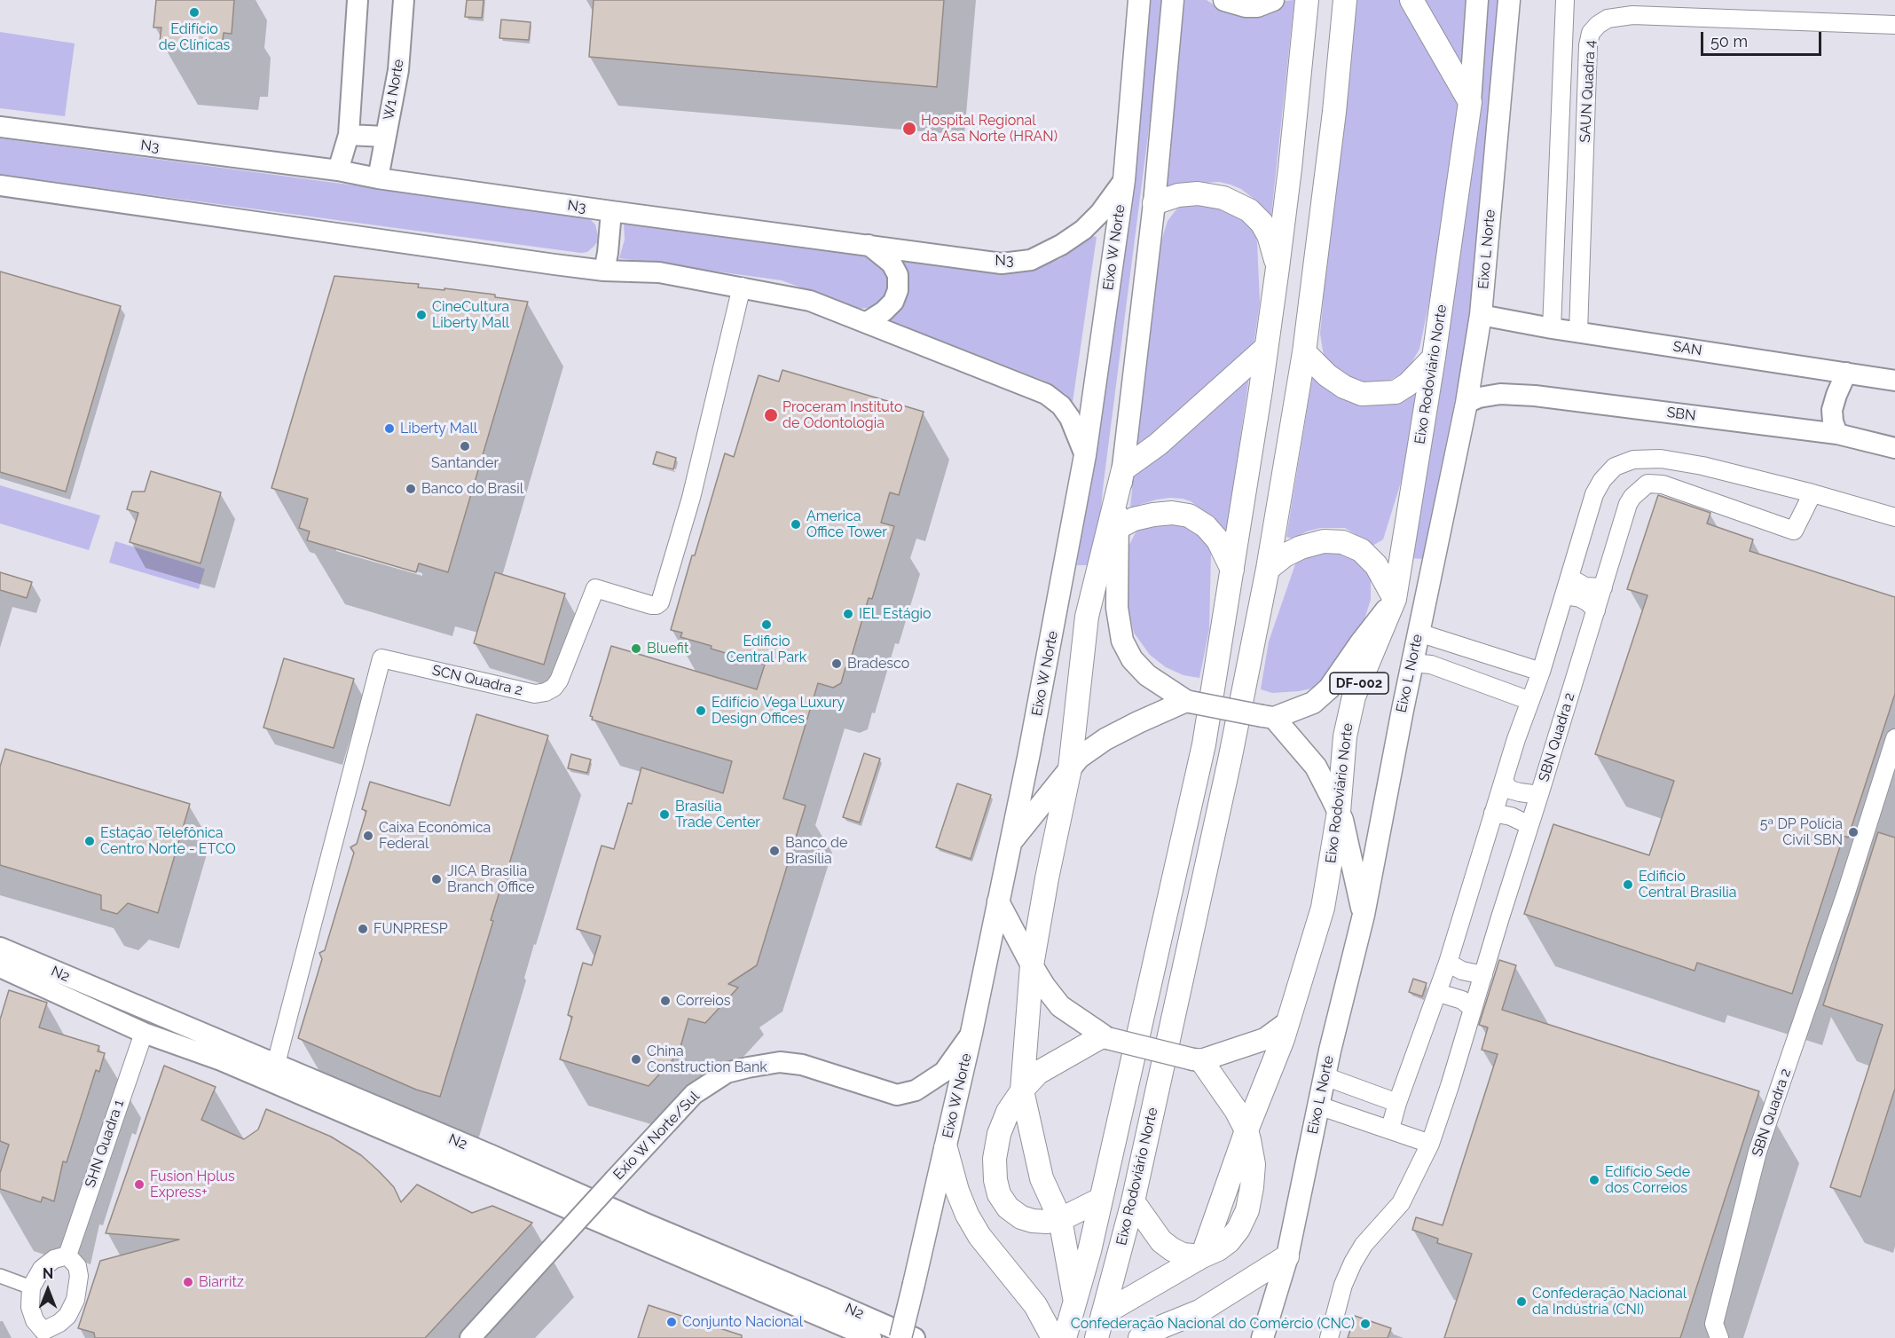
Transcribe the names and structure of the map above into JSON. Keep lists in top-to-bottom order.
{
  "streets": {
    "highway": ["Eixo Rodoviário Norte", "DF-002"],
    "main road": [
      "W1 Norte",
      "N3",
      "Eixo W Norte",
      "Eixo L Norte",
      "SAN",
      "SBN",
      "N2",
      "Exio W Norte/Sul"
    ],
    "street": [
      "SAUN Quadra 4",
      "SCN Quadra 2",
      "SBN Quadra 2",
      "SHN Quadra 1"
    ]
  },
  "crossings": [
    ["W1 Norte", "N3"],
    ["SAUN Quadra 4", "SAN"],
    ["N3", "Eixo W Norte"],
    ["Eixo W Norte", "Exio W Norte/Sul"],
    ["Eixo L Norte", "SAN"],
    ["Eixo L Norte", "SBN"],
    ["SCN Quadra 2", "N2"],
    ["N2", "SHN Quadra 1"]
  ],
  "places": [
    "Edifício de Clínicas",
    "Hospital Regional da Asa Norte (HRAN)",
    "CineCultura Liberty Mall",
    "Proceram Instituto de Odontologia",
    "Liberty Mall",
    "Santander",
    "Banco do Brasil",
    "America Office Tower",
    "IEL Estágio",
    "Edificio Central Park",
    "Bluefit",
    "Bradesco",
    "Edifício Vega Luxury Design Offices",
    "Brasília Trade Center",
    "5ª DP Polícia Civil SBN",
    "Caixa Econômica Federal",
    "Estação Telefônica Centro Norte - ETCO",
    "Banco de Brasília",
    "JICA Brasilia Branch Office",
    "Edificio Central Brasilia",
    "FUNPRESP",
    "Correios",
    "China Construction Bank",
    "Edifício Sede dos Correios",
    "Fusion Hplus Express+",
    "Biarritz",
    "Confederação Nacional da Indústria (CNI)",
    "Conjunto Nacional",
    "Confederação Nacional do Comércio (CNC)"
  ],
  "scale_bar": "50 m",
  "north": "top"
}
